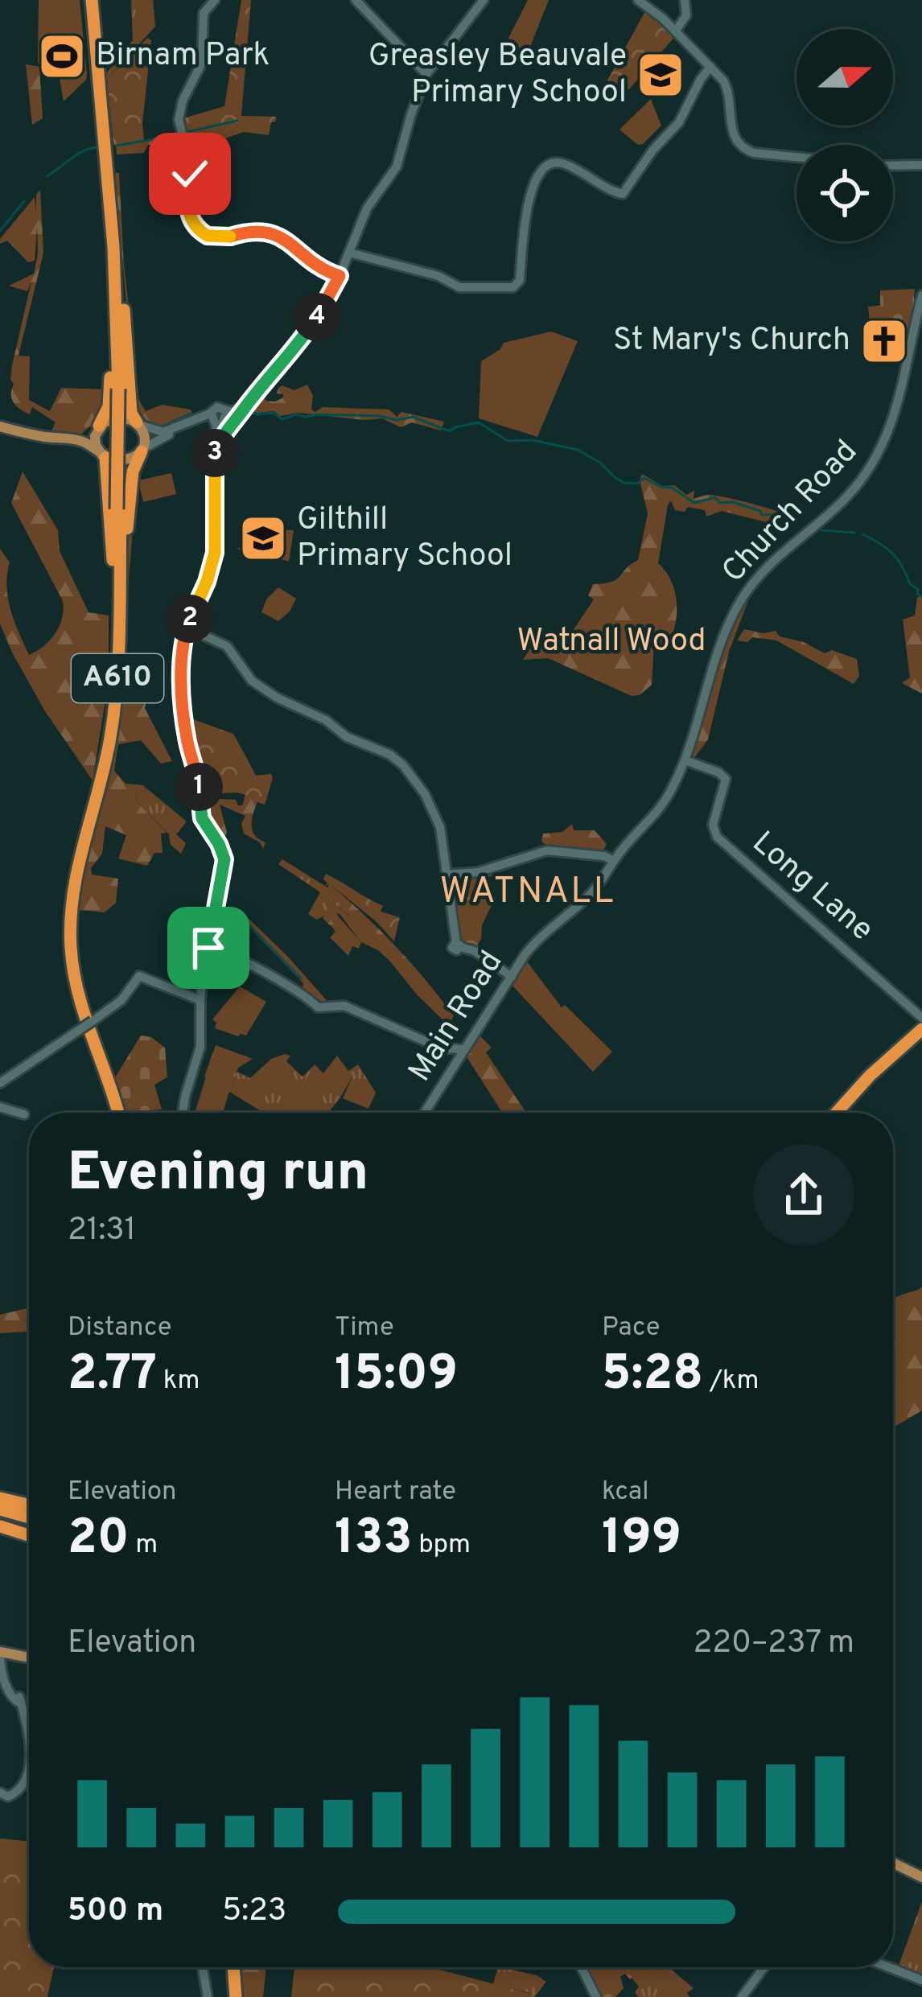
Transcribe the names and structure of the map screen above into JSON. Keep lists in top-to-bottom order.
{
  "streets": {
    "highway": ["A610"],
    "street": ["Church Road", "Long Lane", "Main Road"]
  },
  "crossings": [
    ["Church Road", "Long Lane"],
    ["Church Road", "Main Road"],
    ["Long Lane", "Main Road"]
  ],
  "districts": ["WATNALL"],
  "parks": ["Watnall Wood"],
  "places": {
    "sports": ["Birnam Park"],
    "school or university": ["Greasley Beauvale Primary School", "Gilthill Primary School"],
    "church": ["St Mary's Church"]
  },
  "north": "right",
  "page": {
    "pins": [
      "4",
      "3",
      "2",
      "1"
    ],
    "heading": ["Evening run", "21:31"],
    "stats": [
      ["Distance", "2.77 km"],
      ["Time", "15:09"],
      ["Pace", "5:28 /km"],
      ["Elevation", "20 m"],
      ["Heart rate", "133 bpm"],
      ["kcal", "199"]
    ],
    "chart": ["Elevation", "220–237 m"],
    "list": [
      {
        "name": "500 m",
        "note": "5:23"
      }
    ]
  }
}
